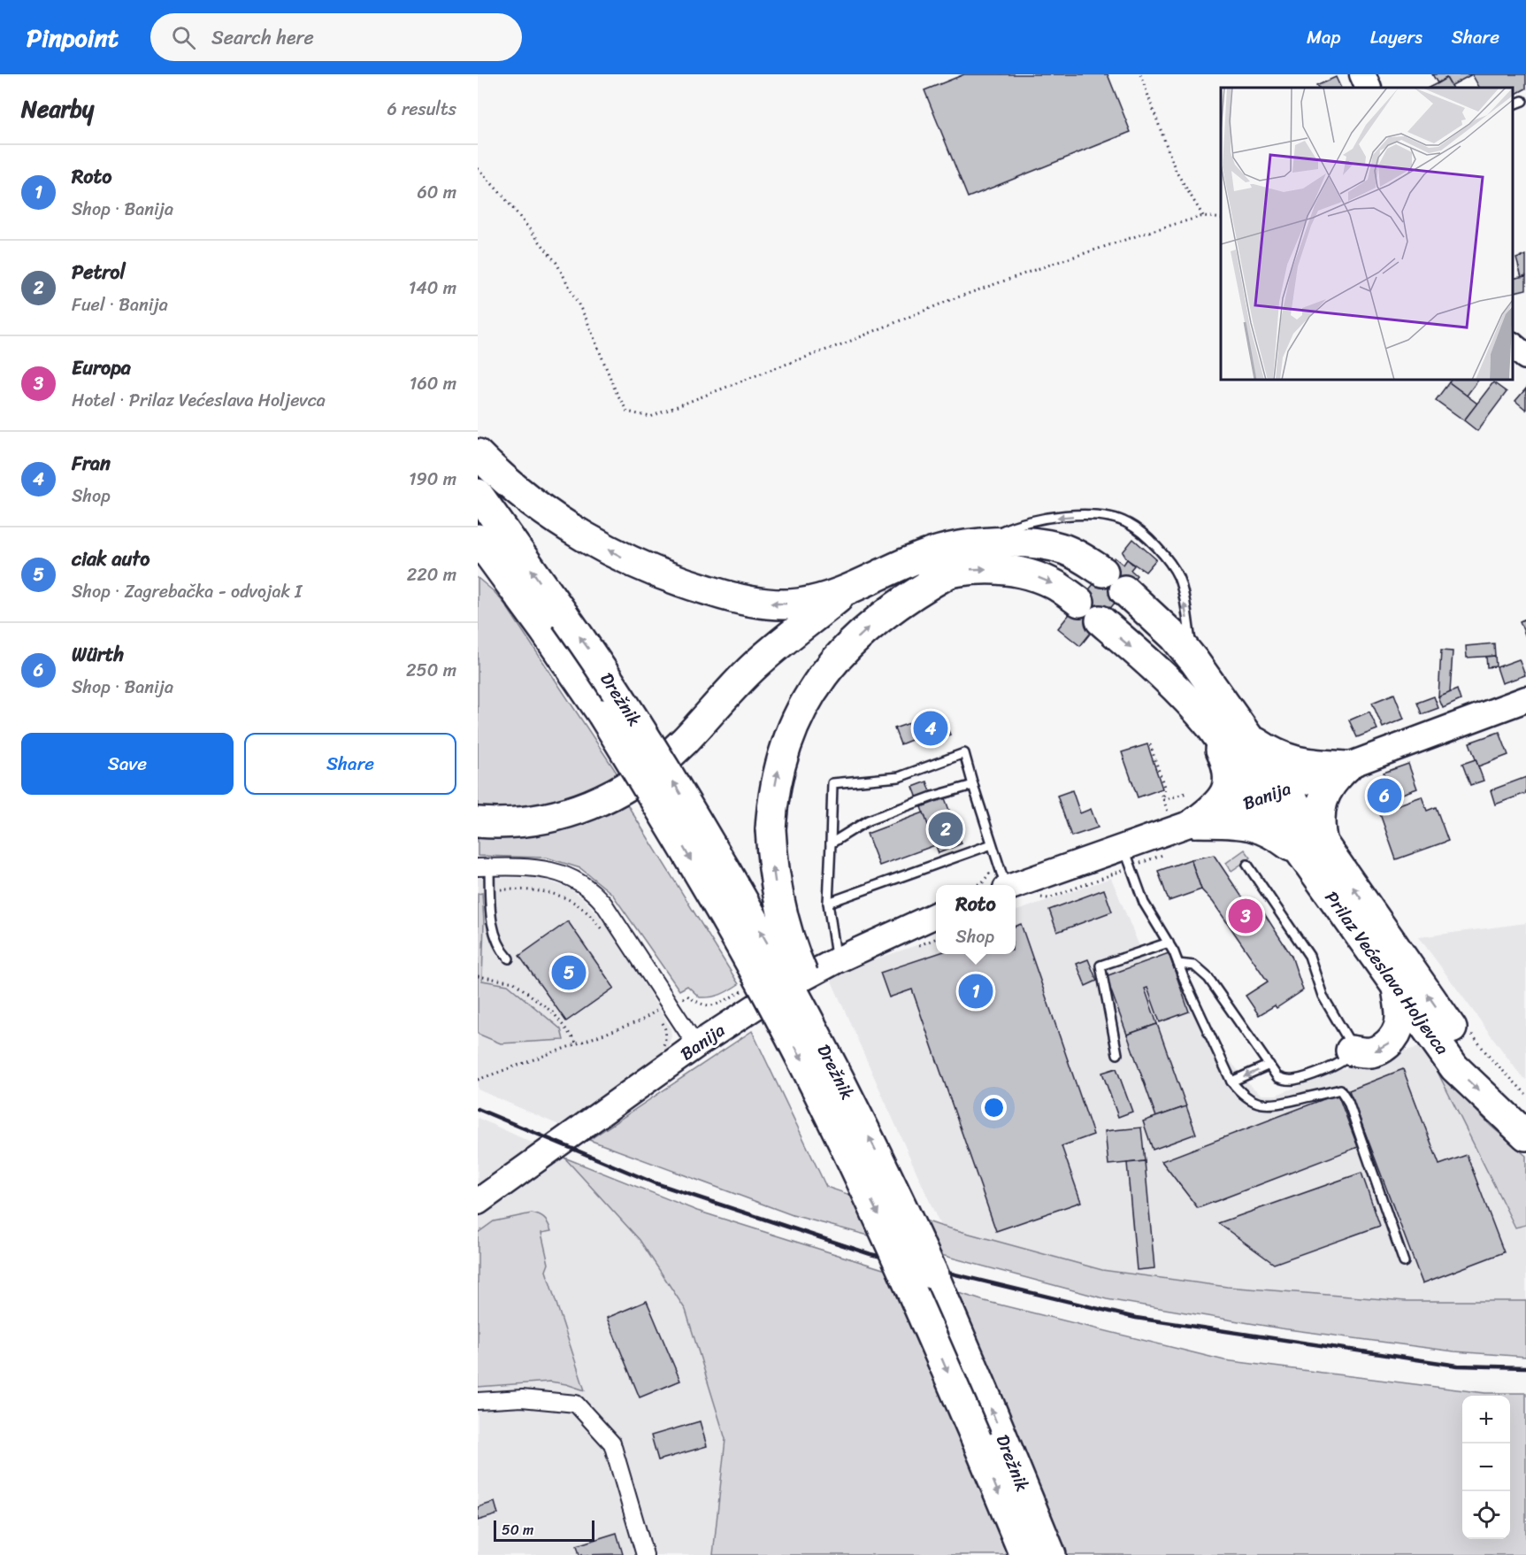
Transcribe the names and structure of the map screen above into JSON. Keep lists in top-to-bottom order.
{
  "streets": {
    "highway": ["Drežnik", "Prilaz Većeslava Holjevca"],
    "main road": ["Banija"]
  },
  "crossings": [
    ["Banija", "Prilaz Većeslava Holjevca"]
  ],
  "scale_bar": "50 m",
  "page": {
    "header": "Pinpoint",
    "search": "Search here",
    "nav": ["Map", "Layers", "Share"],
    "heading": ["Nearby", "6 results"],
    "list": [
      {
        "mark": "1",
        "name": "Roto",
        "note": "Shop · Banija",
        "value": "60 m"
      },
      {
        "mark": "2",
        "name": "Petrol",
        "note": "Fuel · Banija",
        "value": "140 m"
      },
      {
        "mark": "3",
        "name": "Europa",
        "note": "Hotel · Prilaz Većeslava Holjevca",
        "value": "160 m"
      },
      {
        "mark": "4",
        "name": "Fran",
        "note": "Shop",
        "value": "190 m"
      },
      {
        "mark": "5",
        "name": "ciak auto",
        "note": "Shop · Zagrebačka - odvojak I",
        "value": "220 m"
      },
      {
        "mark": "6",
        "name": "Würth",
        "note": "Shop · Banija",
        "value": "250 m"
      }
    ],
    "pins": [
      "4",
      "6",
      "2",
      "3",
      "5",
      "1"
    ],
    "buttons": ["Save", "Share"],
    "popup": ["Roto", "Shop"],
    "map_buttons": ["+", "−"],
    "scale": "50 m"
  }
}
